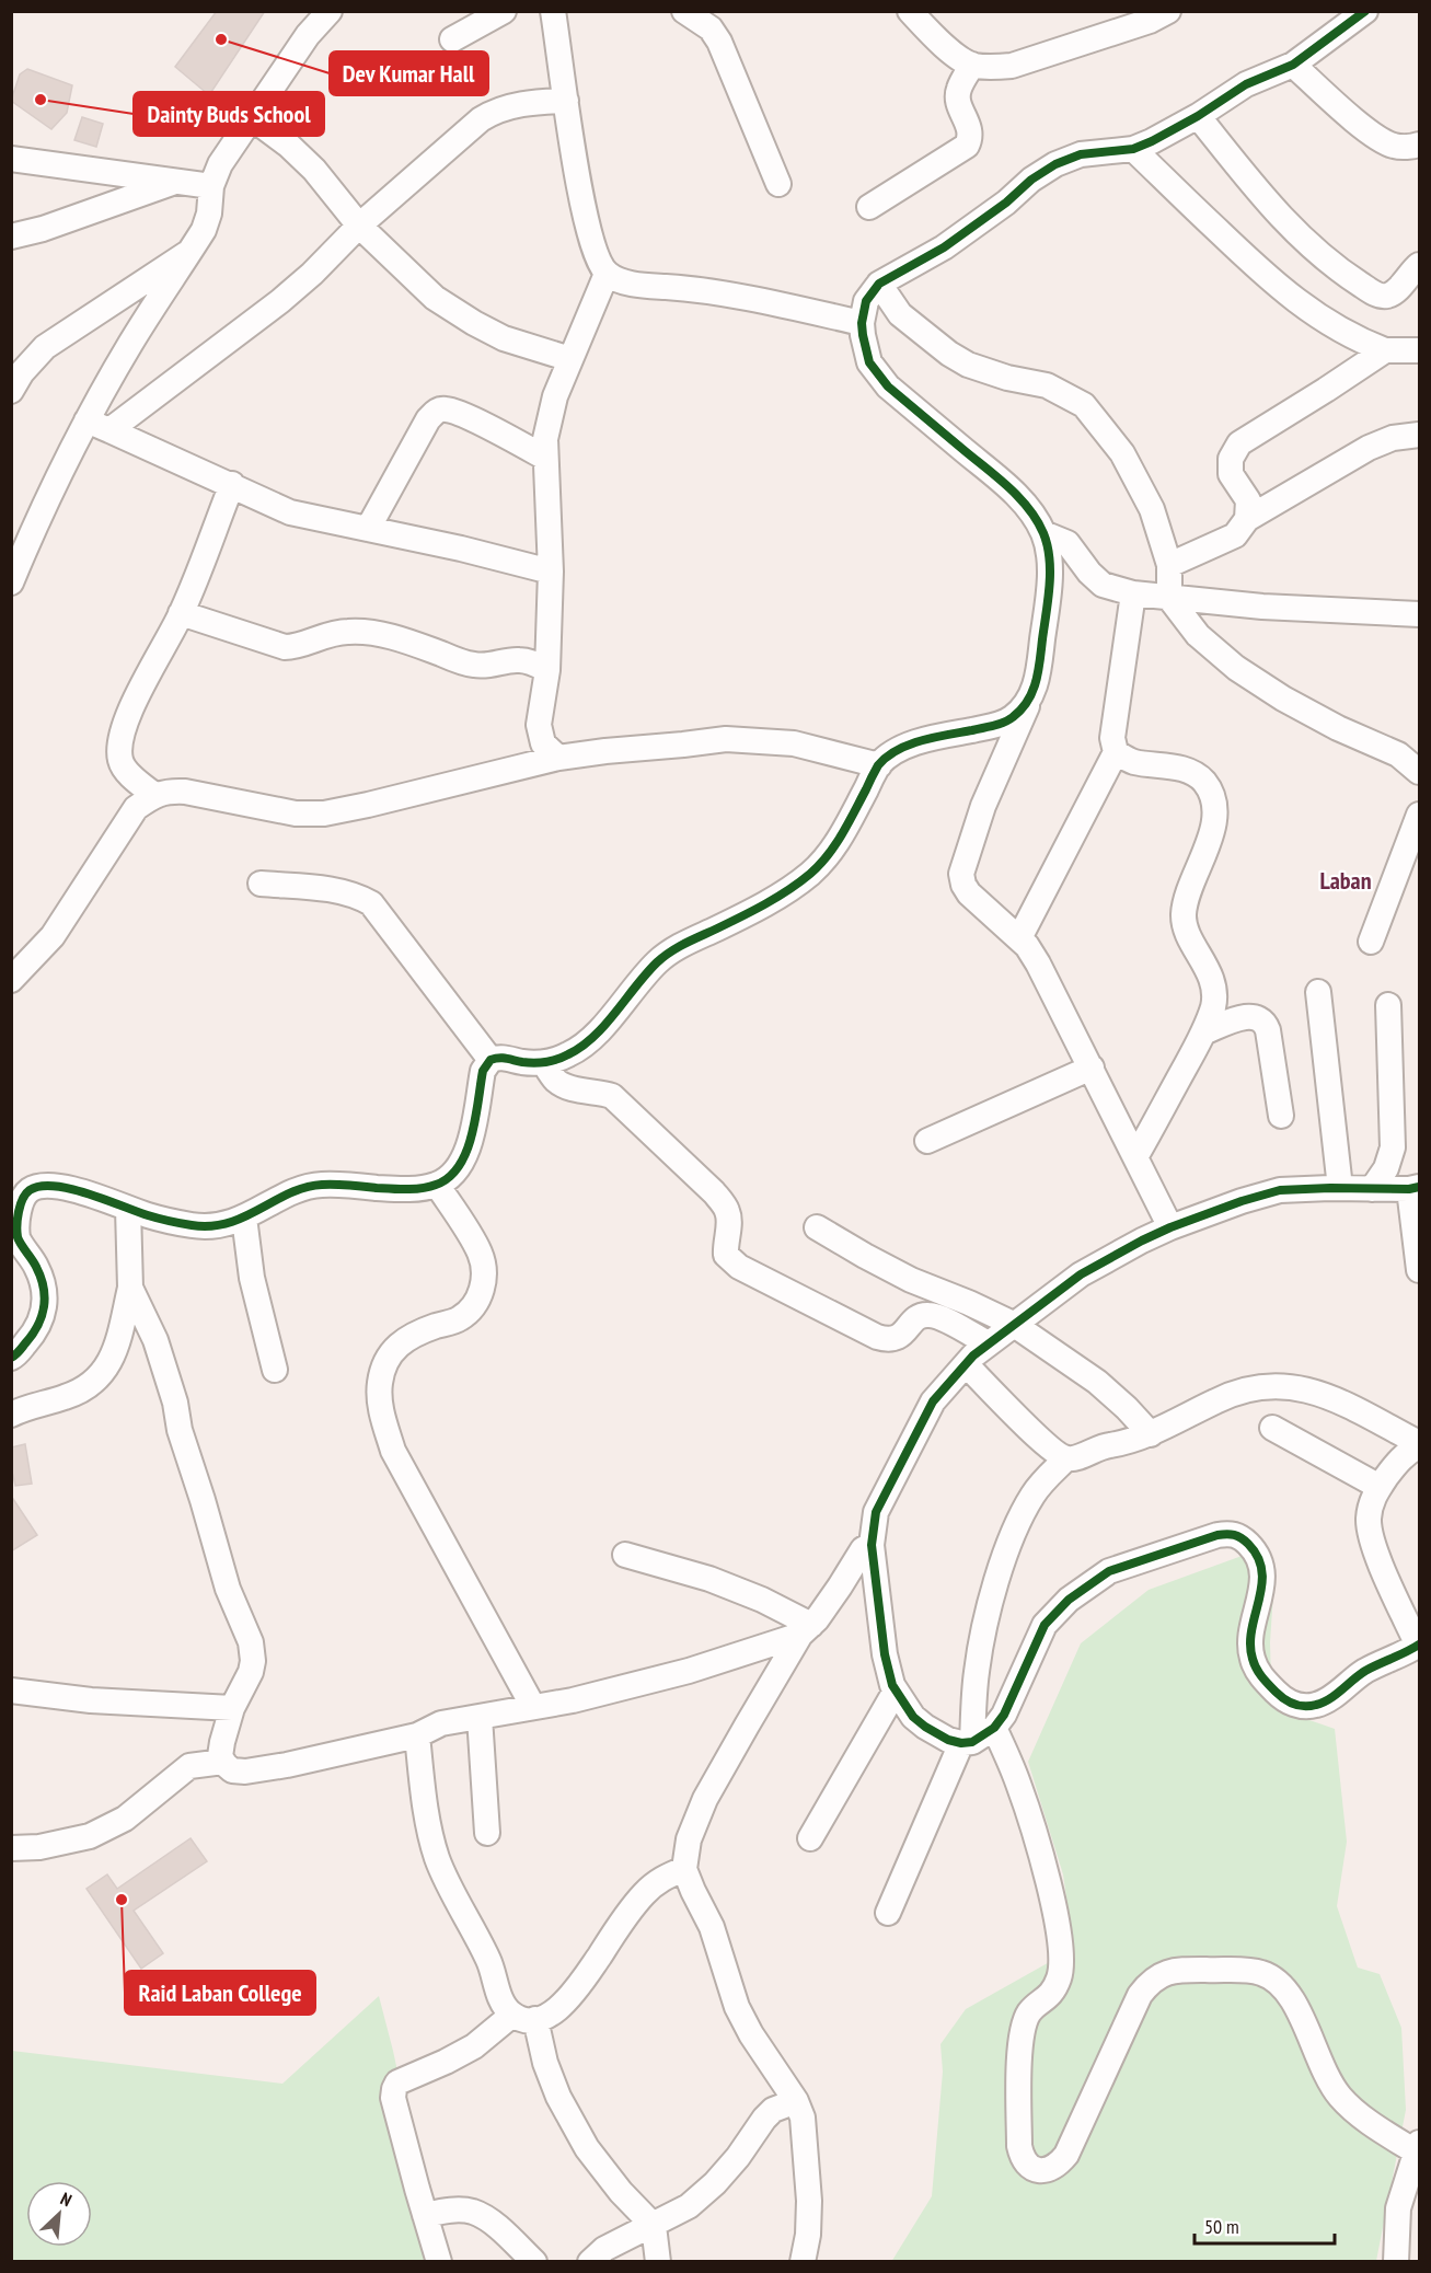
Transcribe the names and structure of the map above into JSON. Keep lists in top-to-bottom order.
{
  "districts": ["Laban"],
  "places": ["Dev Kumar Hall", "Dainty Buds School", "Raid Laban College"],
  "scale_bar": "50 m",
  "north": "top right"
}
